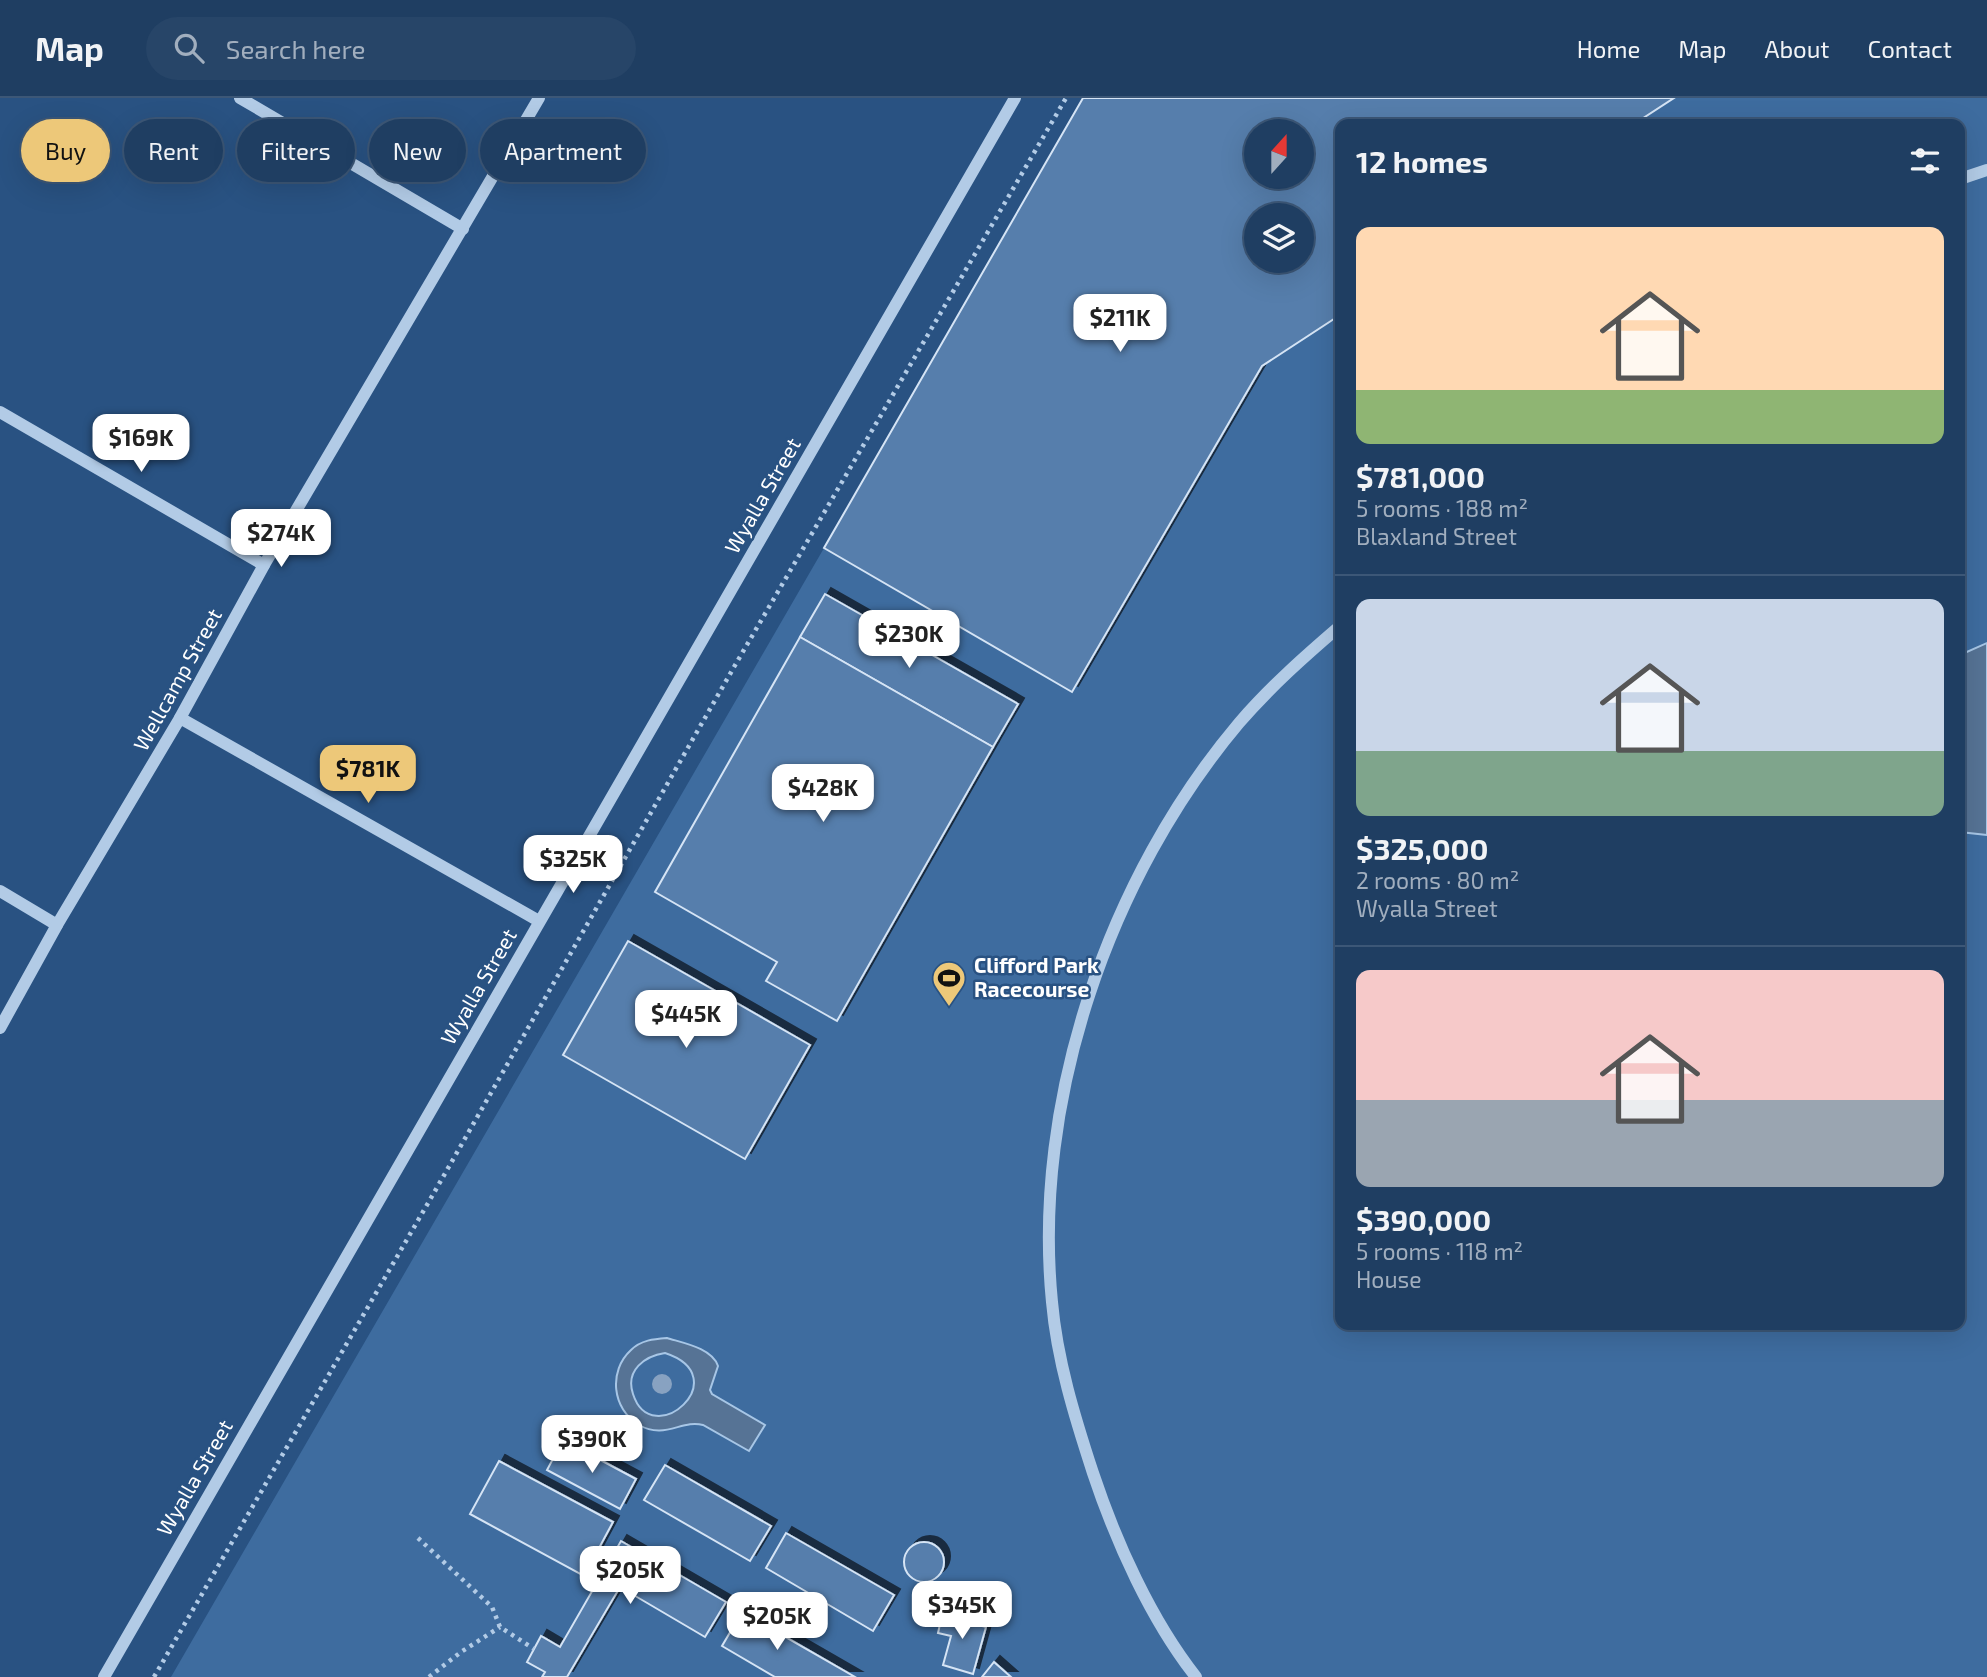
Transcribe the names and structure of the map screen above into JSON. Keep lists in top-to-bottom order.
{
  "streets": {
    "street": ["Wyalla Street", "Wellcamp Street"]
  },
  "places": {
    "sports": ["Clifford Park Racecourse"]
  },
  "north": "top",
  "page": {
    "header": "Map",
    "search": "Search here",
    "nav": [
      "Home",
      "Map",
      "About",
      "Contact"
    ],
    "chip": [
      "Buy",
      "Rent",
      "Filters",
      "New",
      "Apartment"
    ],
    "heading": "12 homes",
    "list": [
      {
        "name": "$781,000",
        "note": "5 rooms · 188 m² · Blaxland Street"
      },
      {
        "name": "$325,000",
        "note": "2 rooms · 80 m² · Wyalla Street"
      },
      {
        "name": "$390,000",
        "note": "5 rooms · 118 m² · House"
      }
    ],
    "price": [
      "$211K",
      "$169K",
      "$274K",
      "$230K",
      "$781K",
      "$428K",
      "$325K",
      "$445K",
      "$390K",
      "$205K",
      "$345K",
      "$205K"
    ]
  }
}
